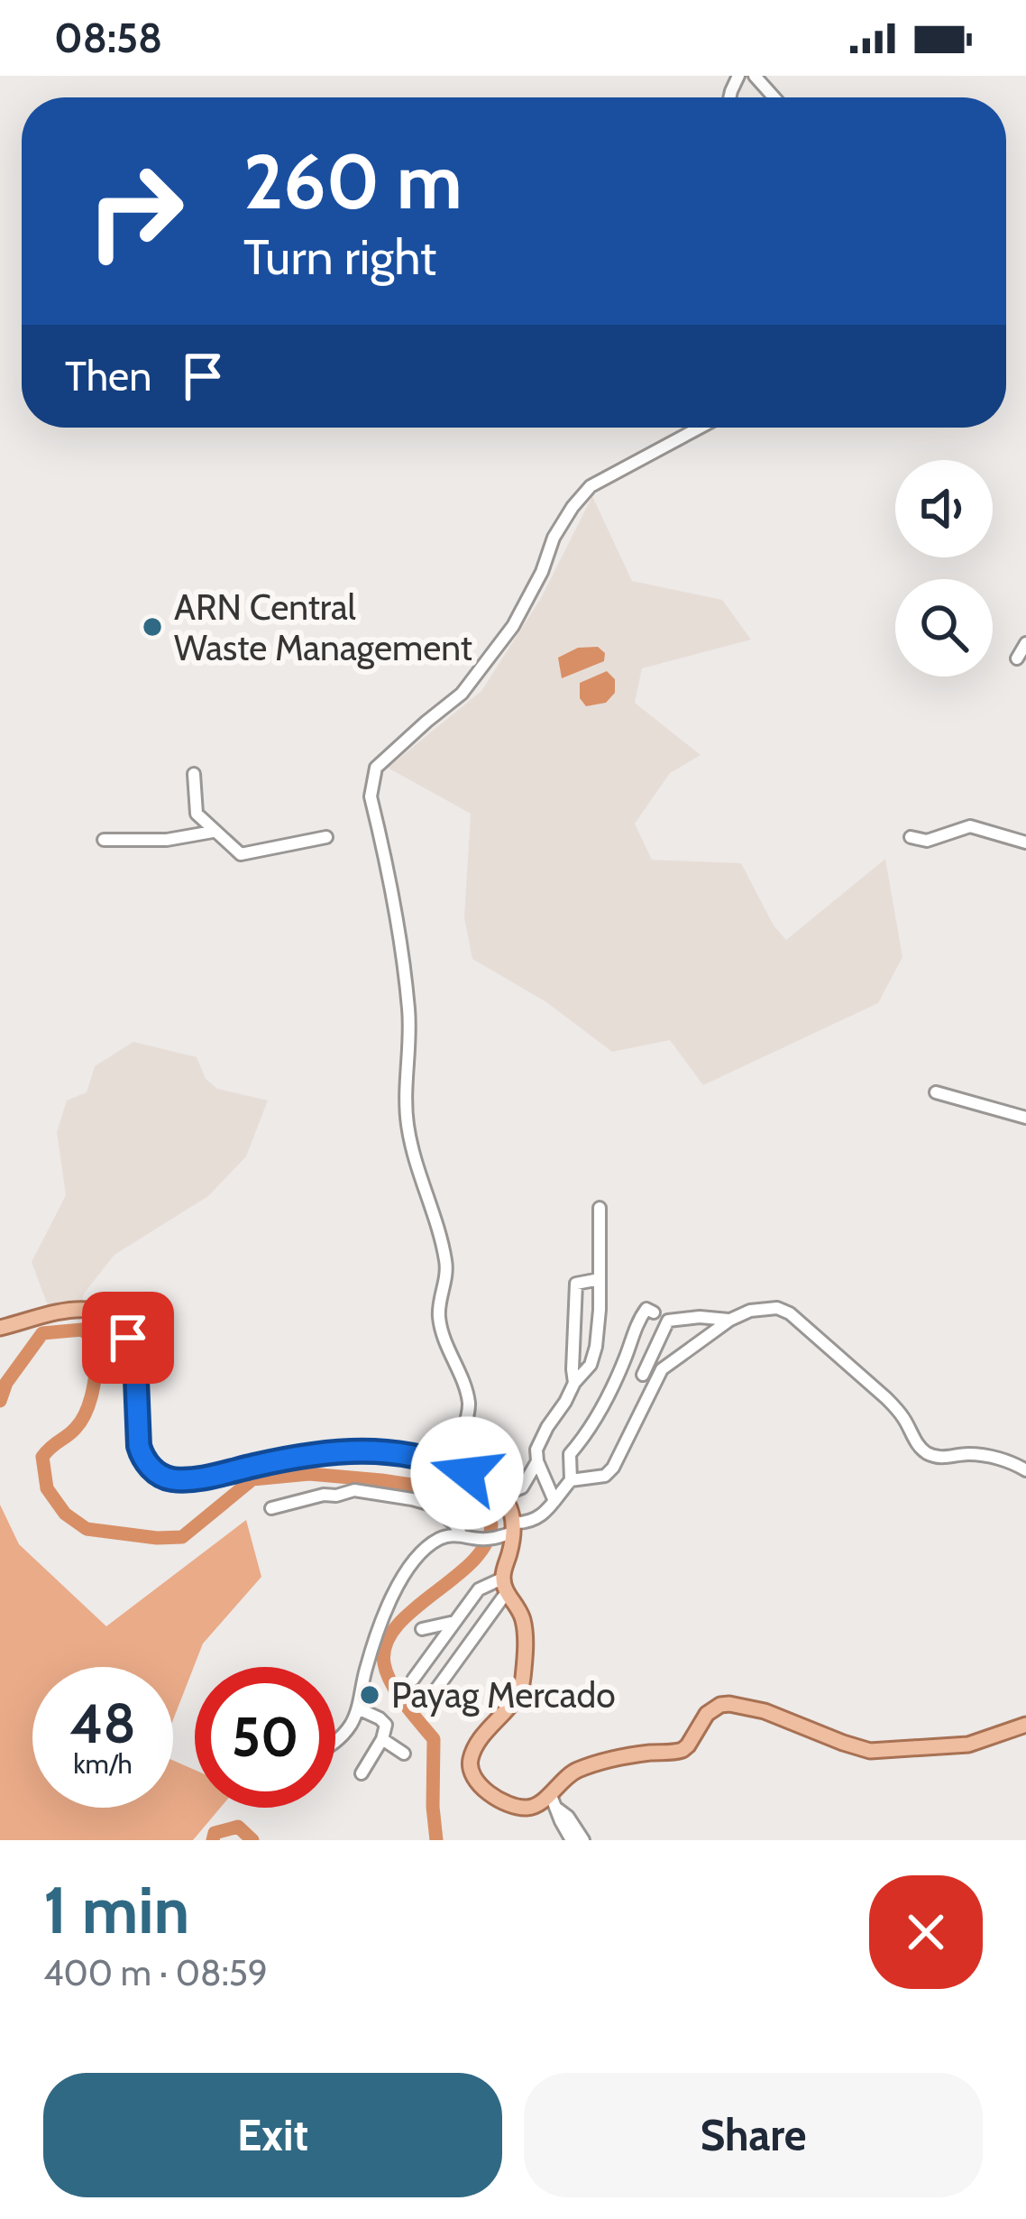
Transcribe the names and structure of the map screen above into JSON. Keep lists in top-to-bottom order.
{
  "places": ["ARN Central Waste Management", "Payag Mercado"],
  "page": {
    "status": "08:58",
    "turn": ["260 m", "Turn right"],
    "then": "Then",
    "speed": "48 km/h",
    "limit": "50",
    "heading": ["1 min", "400 m · 08:59"],
    "buttons": ["Exit", "Share"]
  }
}
